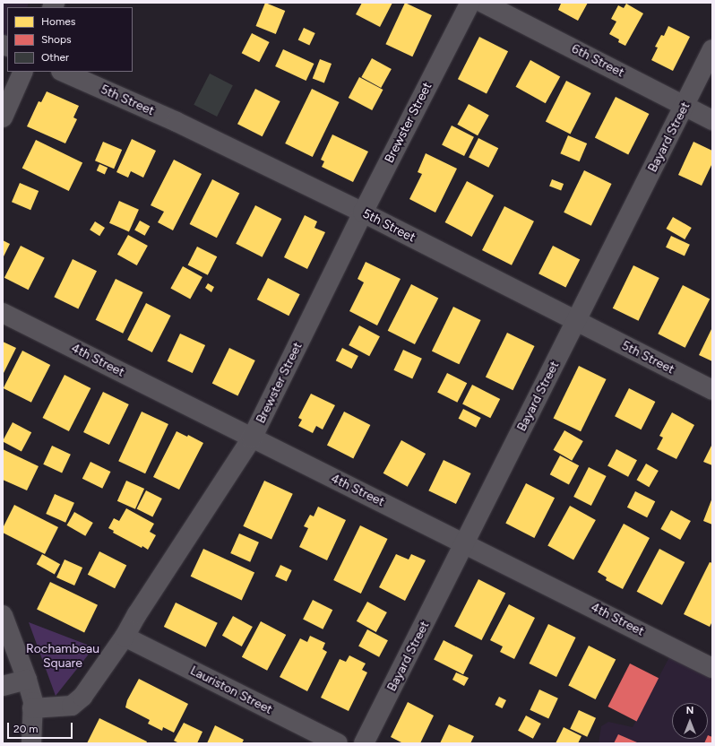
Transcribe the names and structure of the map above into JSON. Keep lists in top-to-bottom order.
{
  "streets": {
    "street": [
      "6th Street",
      "5th Street",
      "Brewster Street",
      "Bayard Street",
      "4th Street",
      "Lauriston Street"
    ]
  },
  "crossings": [
    ["6th Street", "Bayard Street"],
    ["5th Street", "Brewster Street"],
    ["5th Street", "Bayard Street"],
    ["Brewster Street", "4th Street"],
    ["Brewster Street", "Lauriston Street"],
    ["Bayard Street", "4th Street"]
  ],
  "parks": ["Rochambeau Square"],
  "legend": ["Homes", "Shops", "Other"],
  "scale_bar": "20 m",
  "north": "top"
}
